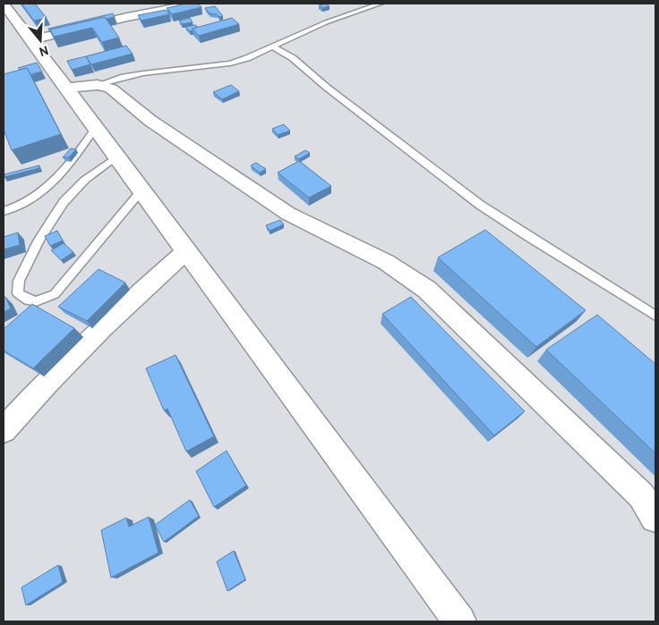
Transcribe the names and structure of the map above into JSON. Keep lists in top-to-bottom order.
{
  "north": "bottom"
}
